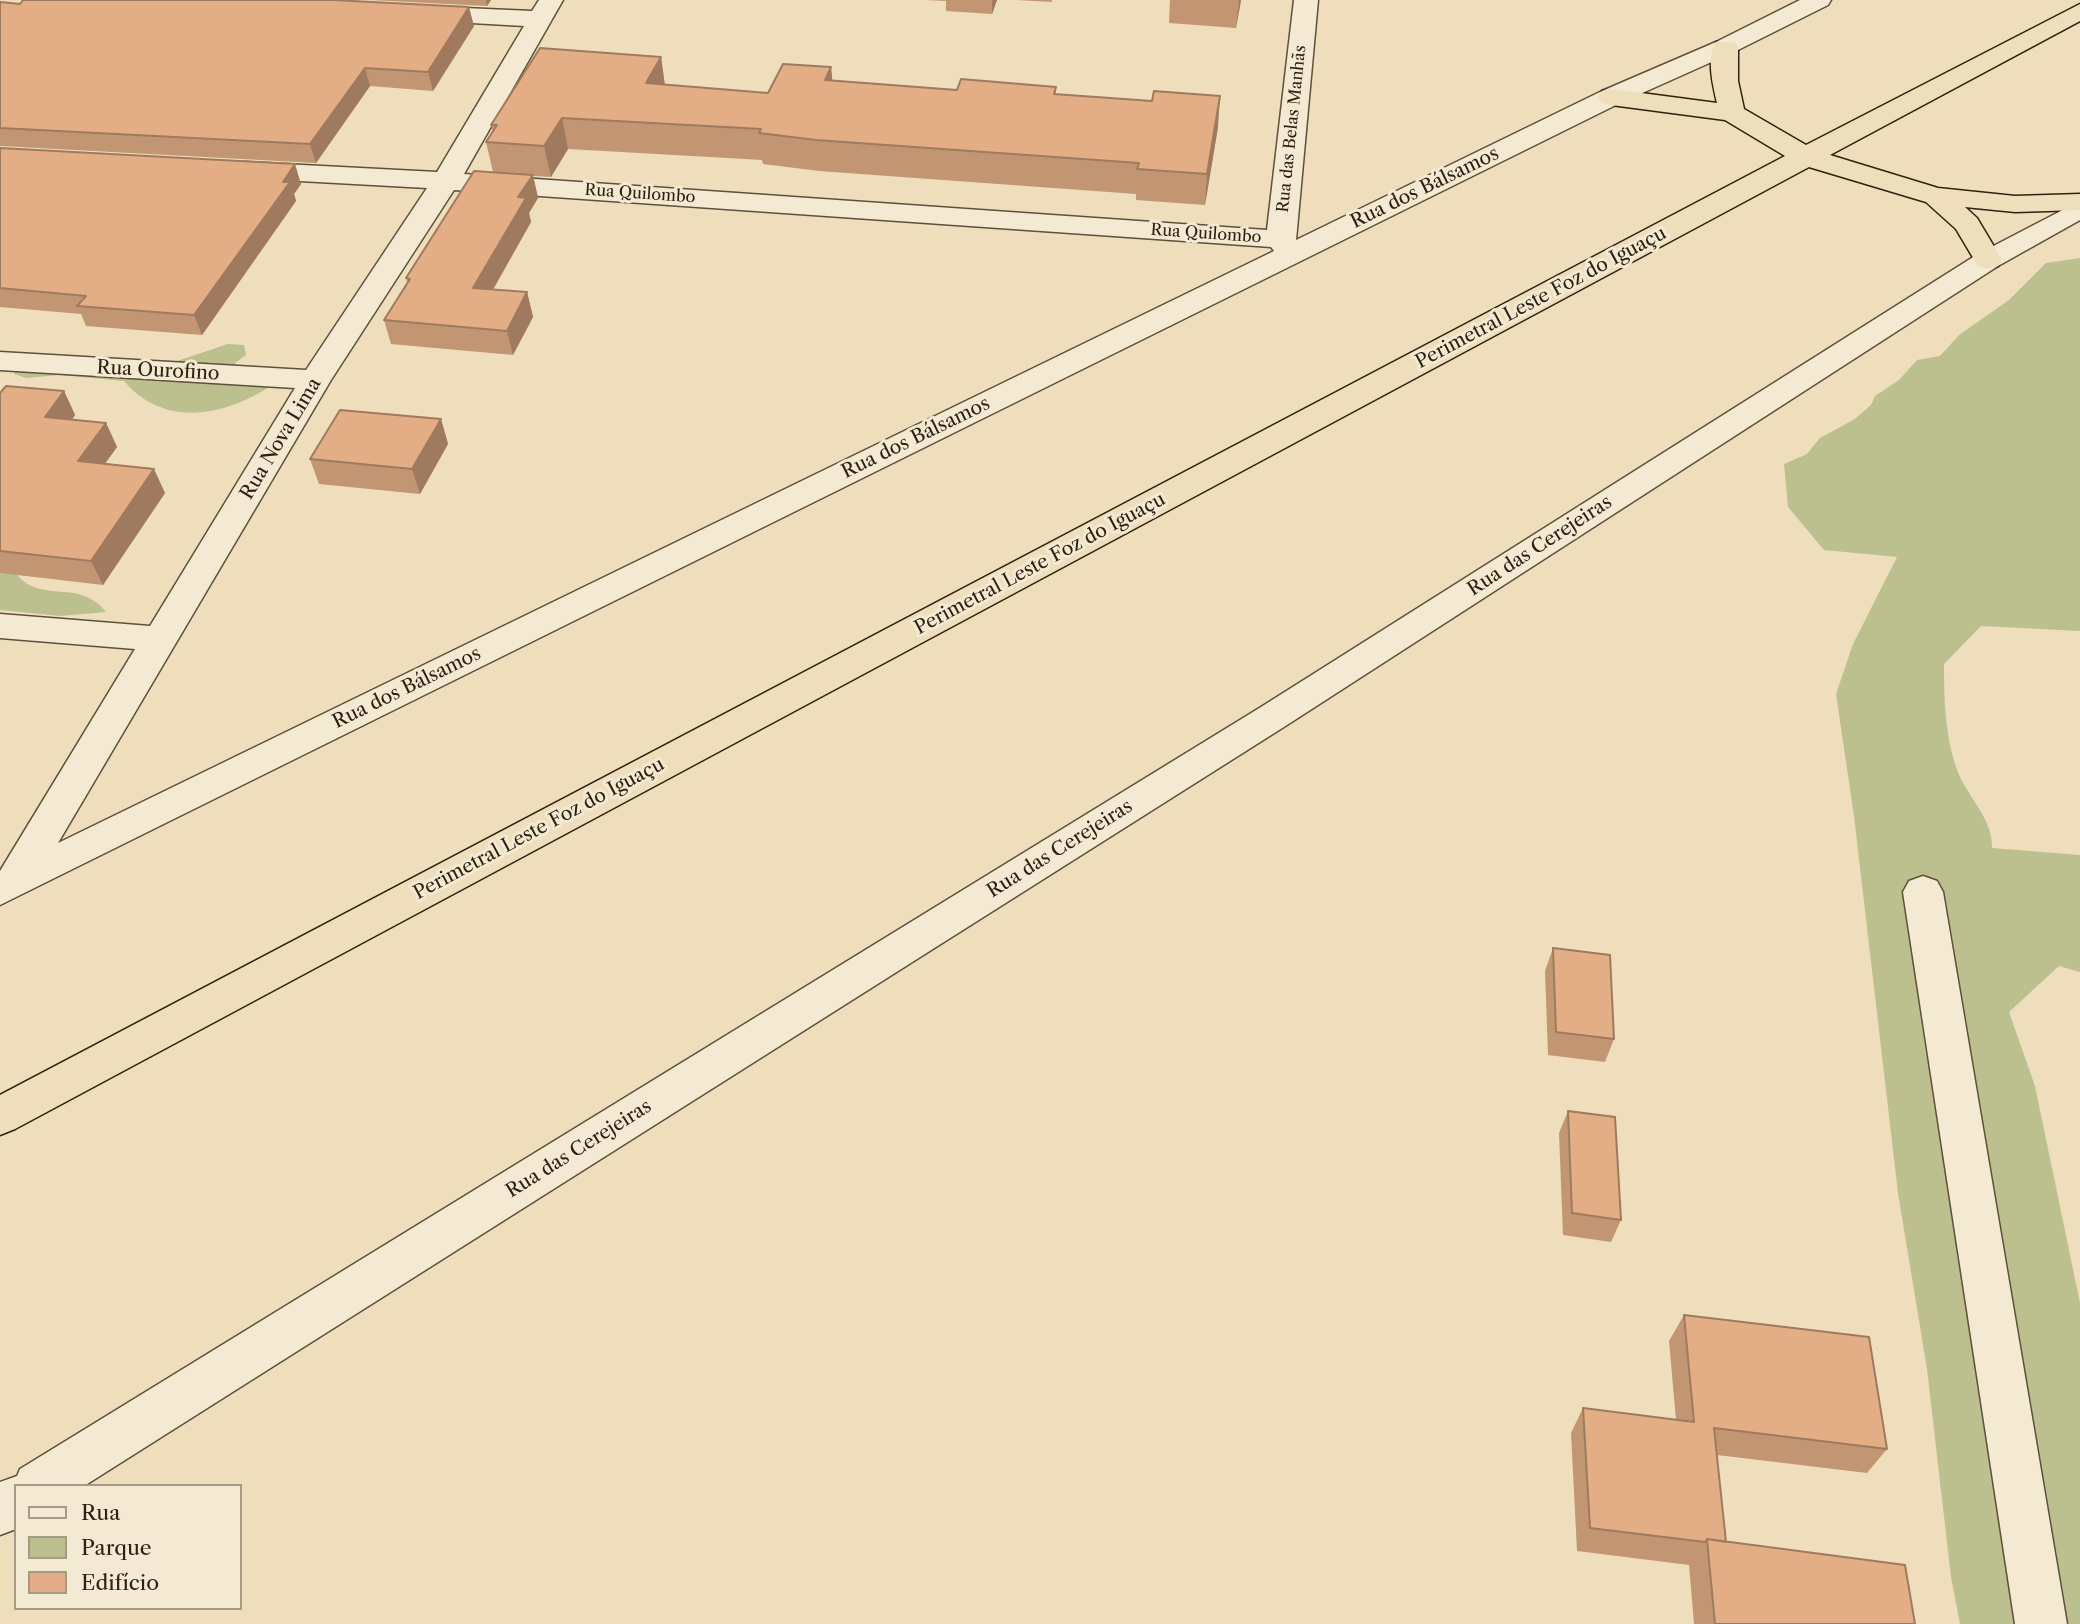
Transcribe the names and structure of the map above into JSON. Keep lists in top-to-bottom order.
{
  "streets": {
    "highway": ["Perimetral Leste Foz do Iguaçu"],
    "street": [
      "Rua das Belas Manhãs",
      "Rua dos Bálsamos",
      "Rua Quilombo",
      "Rua Ourofino",
      "Rua Nova Lima",
      "Rua das Cerejeiras"
    ]
  },
  "crossings": [
    ["Rua das Belas Manhãs", "Rua dos Bálsamos"],
    ["Rua das Belas Manhãs", "Rua Quilombo"],
    ["Rua dos Bálsamos", "Rua Quilombo"],
    ["Rua dos Bálsamos", "Rua Nova Lima"],
    ["Rua Quilombo", "Rua Nova Lima"],
    ["Rua Ourofino", "Rua Nova Lima"]
  ],
  "legend": ["Rua", "Parque", "Edifício"]
}
